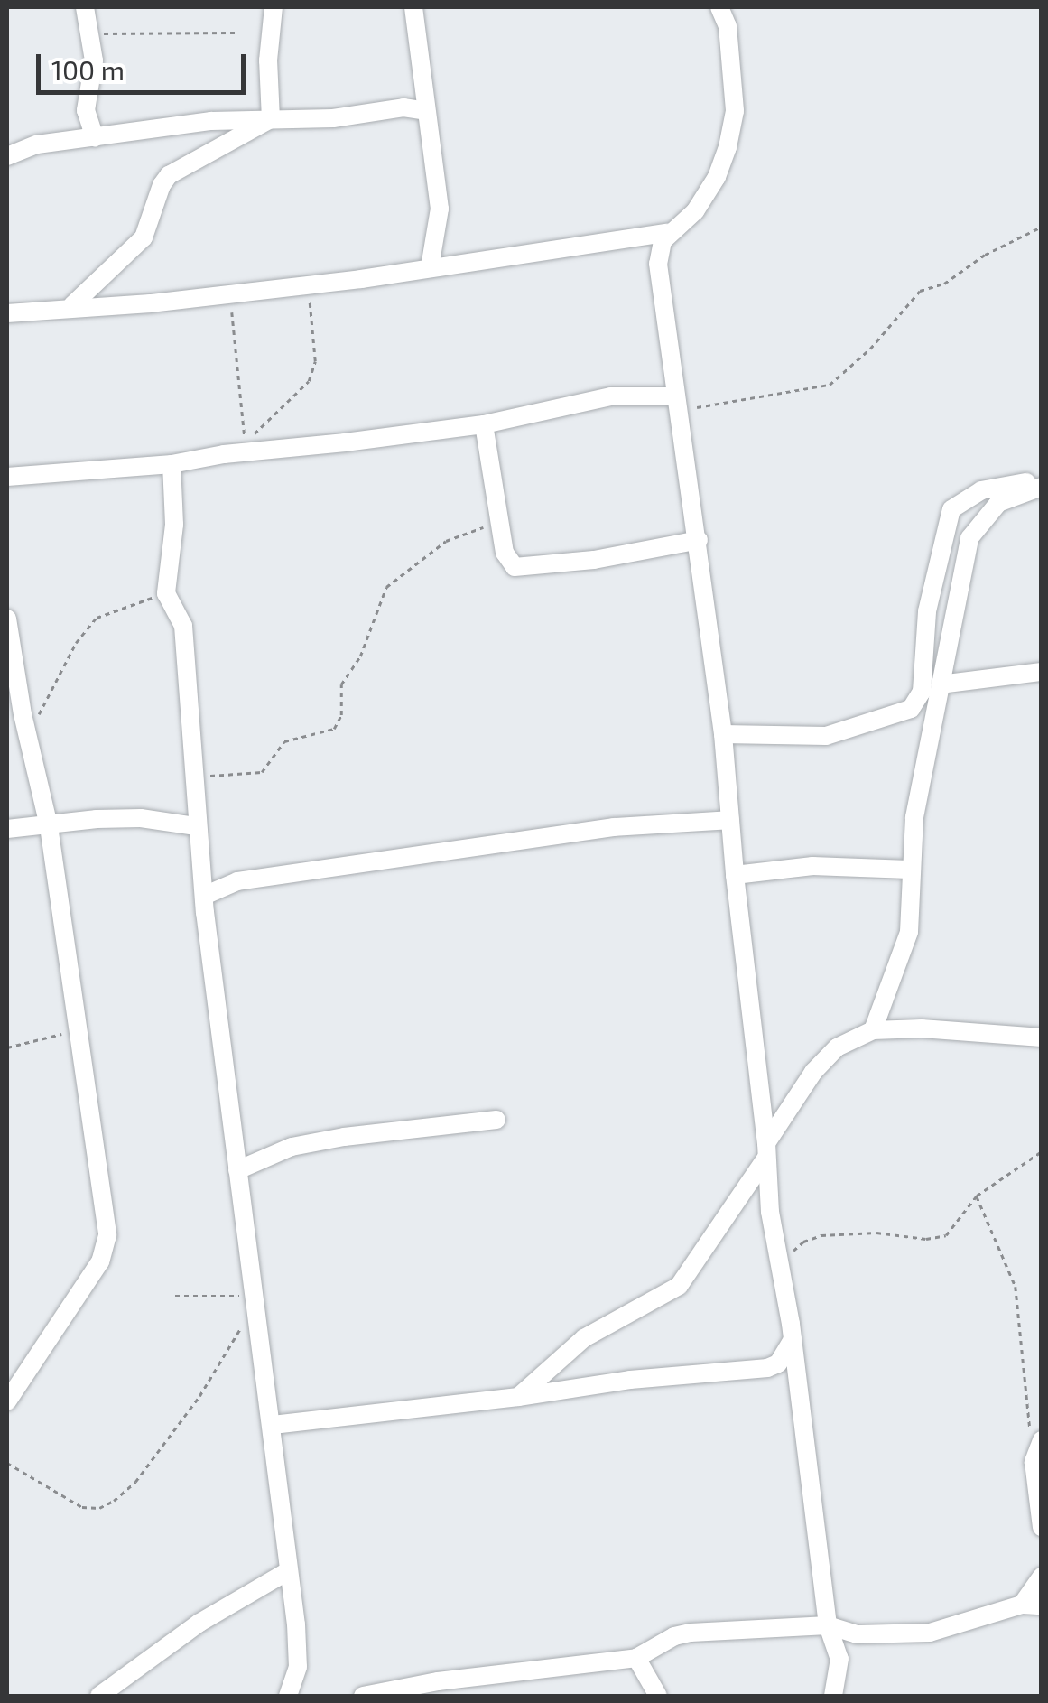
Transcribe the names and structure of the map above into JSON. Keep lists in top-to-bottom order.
{
  "scale_bar": "100 m"
}
